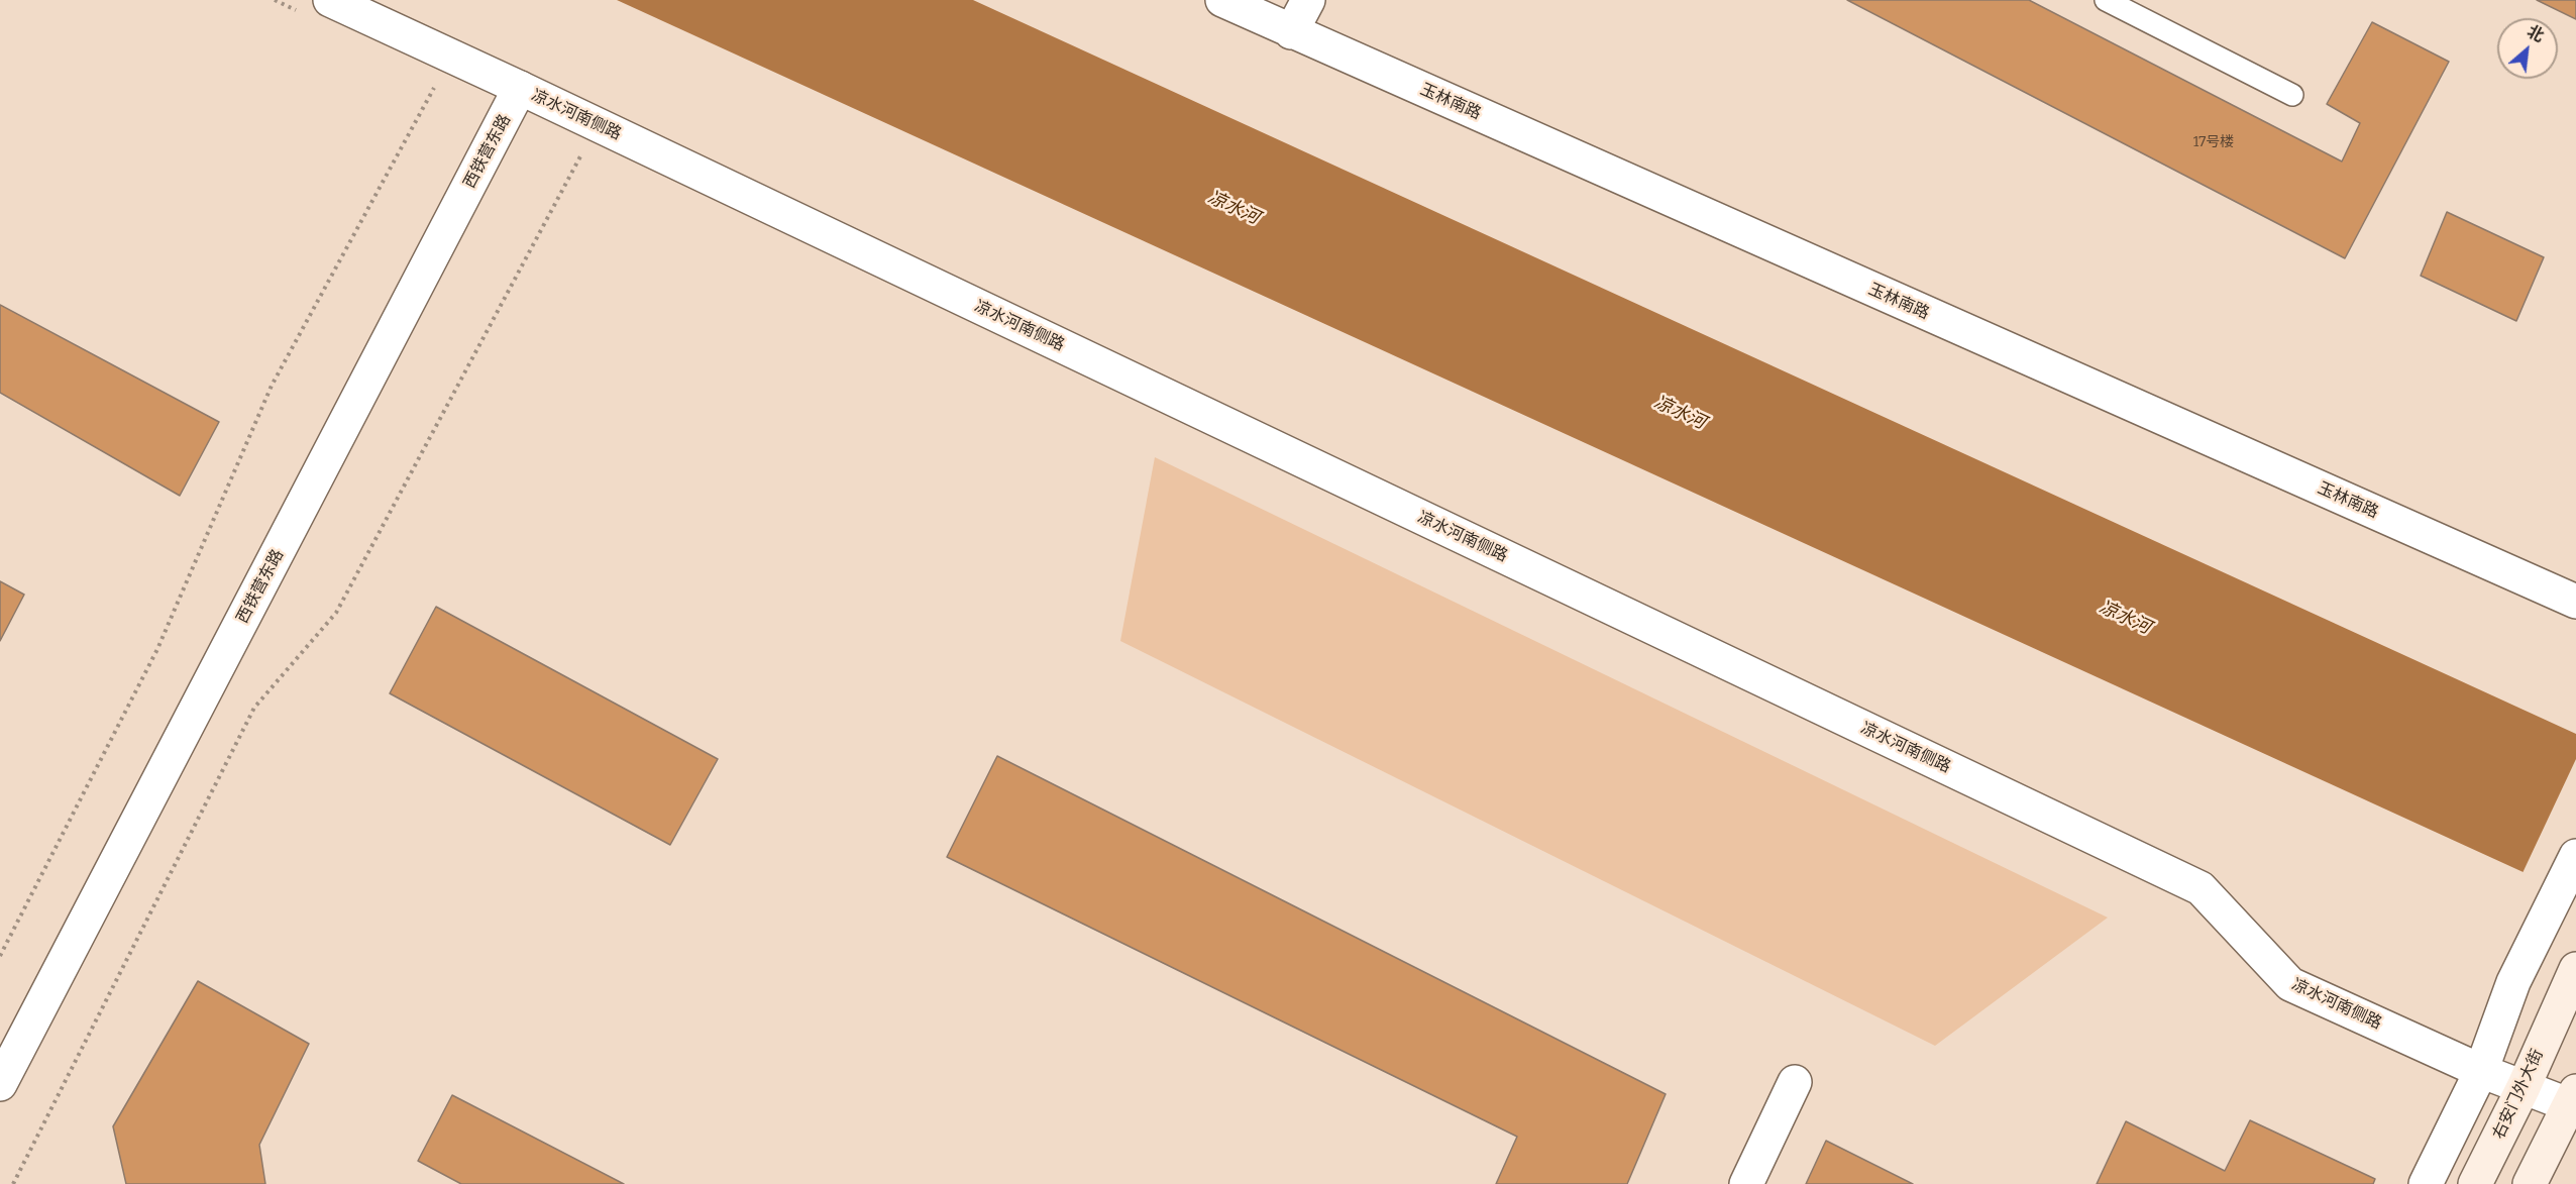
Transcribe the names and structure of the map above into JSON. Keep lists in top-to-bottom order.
{
  "streets": {
    "main road": ["右安门外大街"],
    "street": ["玉林南路", "凉水河南侧路", "西铁营东路"]
  },
  "crossings": [
    ["凉水河南侧路", "西铁营东路"],
    ["凉水河南侧路", "右安门外大街"]
  ],
  "water": ["凉水河"],
  "house_numbers": ["17号楼"],
  "north": "top right"
}
